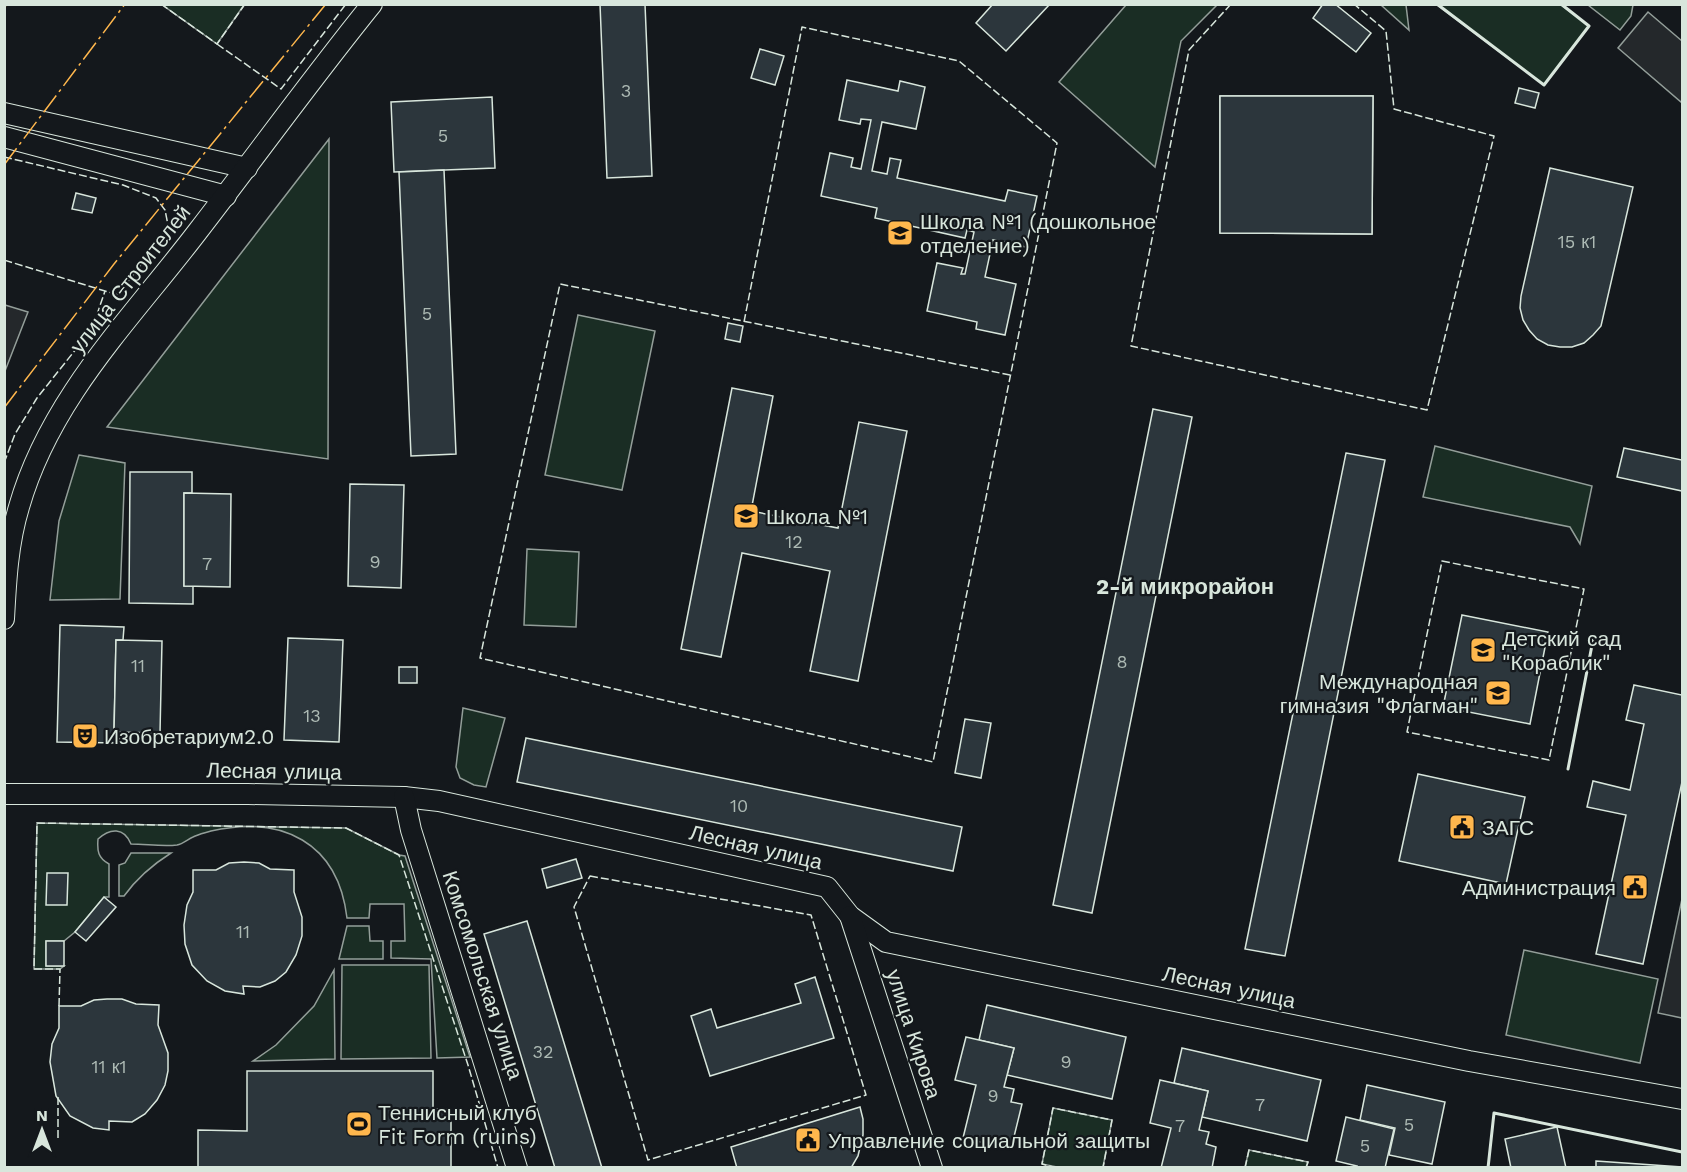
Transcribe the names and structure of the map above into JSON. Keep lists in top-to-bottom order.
{
  "streets": {
    "street": [
      "улица Строителей",
      "Лесная улица",
      "Комсомольская улица",
      "улица Кирова"
    ]
  },
  "crossings": [
    ["Лесная улица", "Комсомольская улица"],
    ["Лесная улица", "улица Кирова"]
  ],
  "districts": ["2-й микрорайон"],
  "places": {
    "school or university": [
      "Школа №1 (дошкольное отделение)",
      "Школа №1",
      "Детский сад \"Кораблик\"",
      "Международная гимназия \"Флагман\""
    ],
    "theatre": ["Изобретариум2.0"],
    "public building": ["ЗАГС", "Администрация", "Управление социальной защиты"],
    "sports": ["Теннисный клуб Fit Form (ruins)"]
  },
  "house_numbers": [
    "3",
    "5",
    "15 к1",
    "5",
    "12",
    "9",
    "7",
    "8",
    "11",
    "13",
    "10",
    "11",
    "32",
    "9",
    "11 к1",
    "9",
    "7",
    "5",
    "7",
    "5"
  ],
  "north": "top"
}
